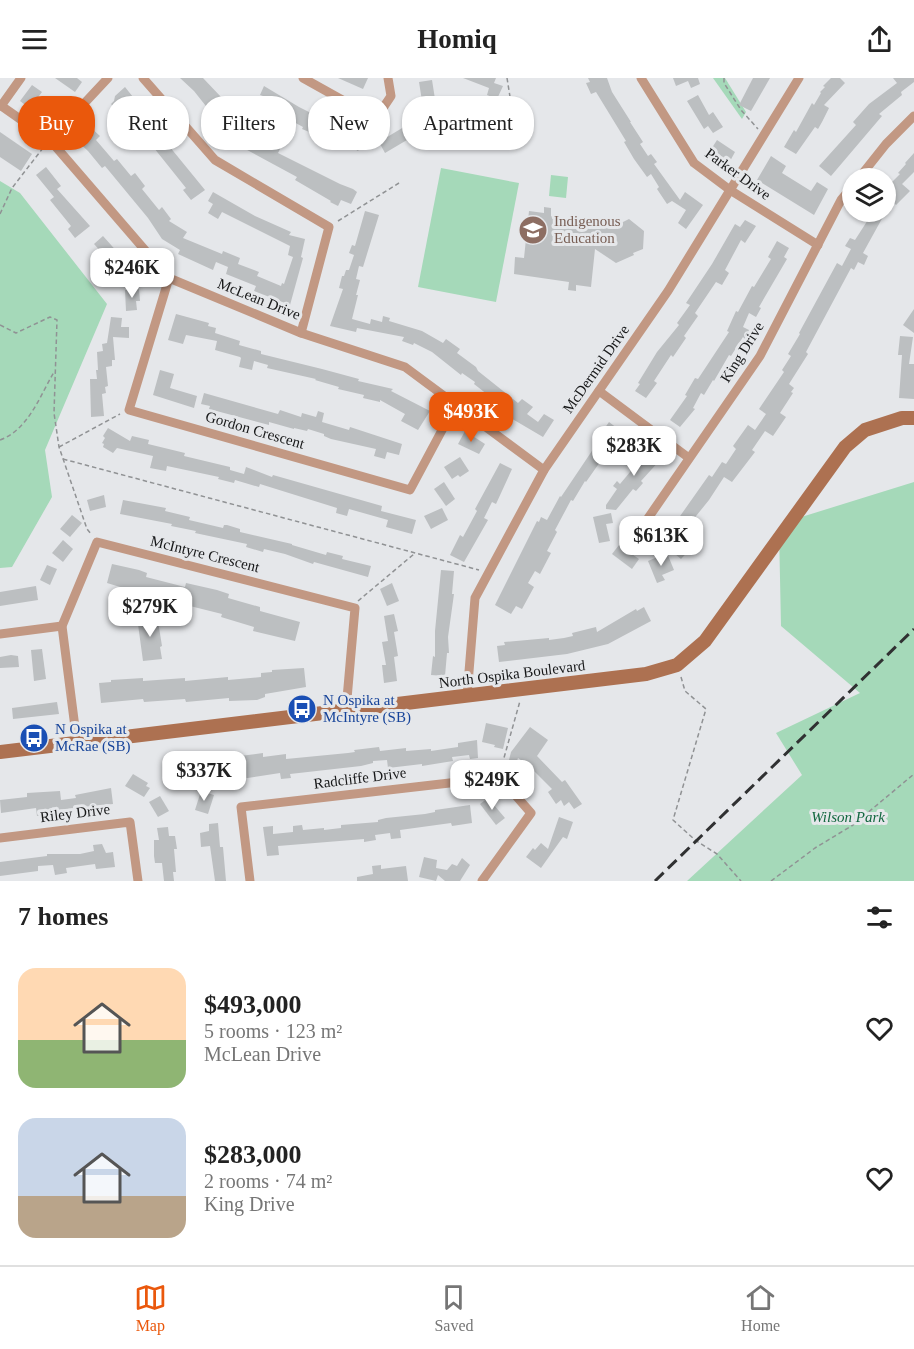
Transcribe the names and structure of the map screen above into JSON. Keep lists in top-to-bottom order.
{
  "streets": {
    "street": [
      "Parker Drive",
      "McLean Drive",
      "King Drive",
      "McDermid Drive",
      "Gordon Crescent",
      "McIntyre Crescent",
      "North Ospika Boulevard",
      "Radcliffe Drive",
      "Riley Drive"
    ]
  },
  "crossings": [
    ["Parker Drive", "King Drive"],
    ["Parker Drive", "McDermid Drive"],
    ["McLean Drive", "McDermid Drive"],
    ["McLean Drive", "Gordon Crescent"],
    ["McDermid Drive", "North Ospika Boulevard"]
  ],
  "parks": ["Wilson Park"],
  "places": {
    "school or university": ["Indigenous Education"],
    "bus stop": ["N Ospika at McIntyre (SB)", "N Ospika at McRae (SB)"]
  },
  "page": {
    "header": "Homiq",
    "chip": [
      "Buy",
      "Rent",
      "Filters",
      "New",
      "Apartment"
    ],
    "price": [
      "$246K",
      "$493K",
      "$283K",
      "$613K",
      "$279K",
      "$337K",
      "$249K"
    ],
    "heading": "7 homes",
    "list": [
      {
        "name": "$493,000",
        "note": "5 rooms · 123 m² · McLean Drive"
      },
      {
        "name": "$283,000",
        "note": "2 rooms · 74 m² · King Drive"
      }
    ],
    "tabs": ["Map", "Saved", "Home"]
  }
}
